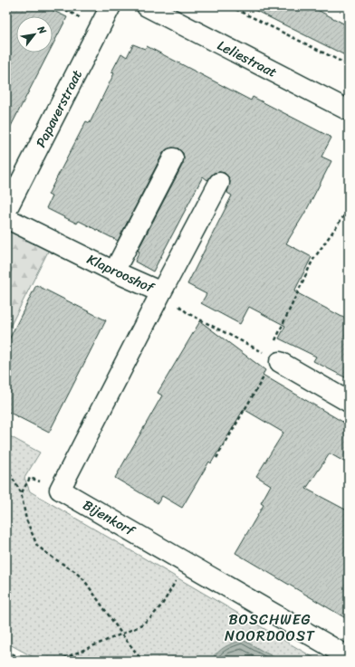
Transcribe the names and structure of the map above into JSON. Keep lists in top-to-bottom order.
{
  "streets": {
    "street": [
      "Leliestraat",
      "Papaverstraat",
      "Klaprooshof",
      "Bijenkorf"
    ]
  },
  "crossings": [
    ["Klaprooshof", "Bijenkorf"]
  ],
  "districts": ["BOSCHWEG NOORDOOST"],
  "north": "top right"
}
